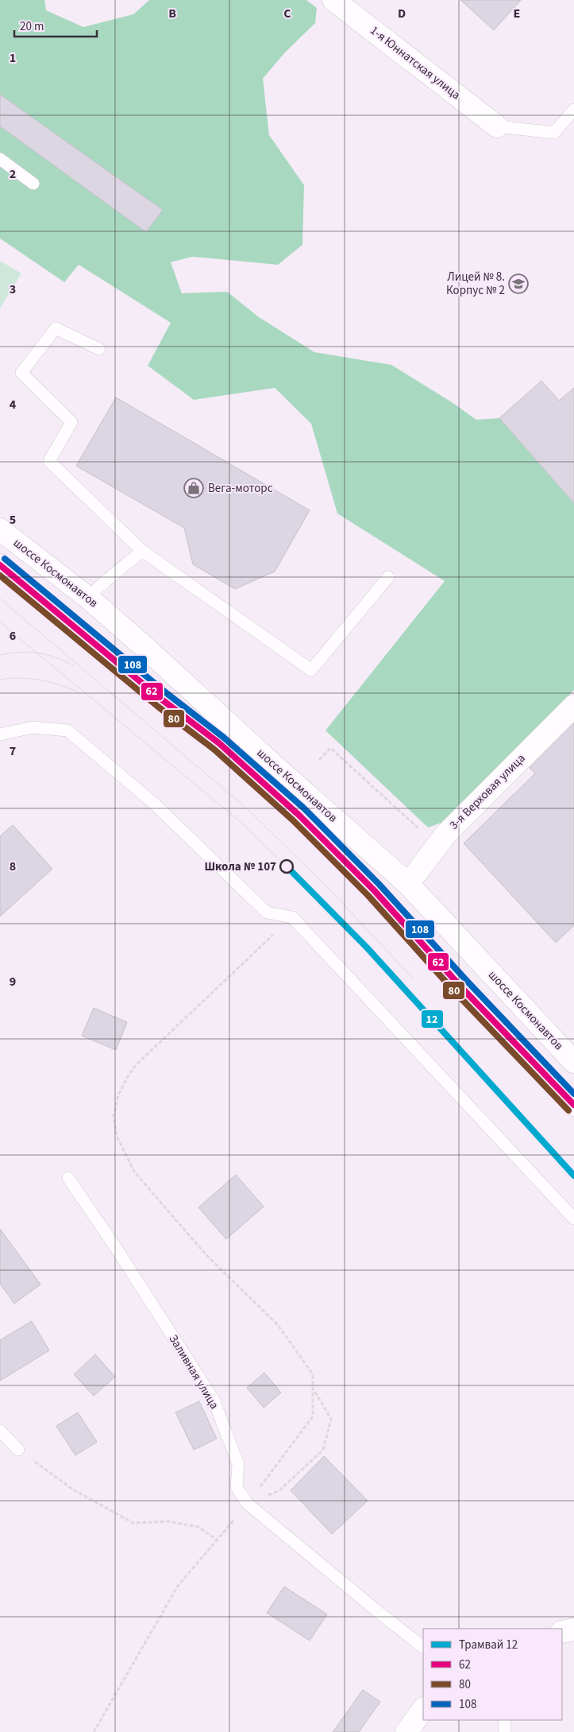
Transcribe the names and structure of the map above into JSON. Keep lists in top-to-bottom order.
{
  "streets": {
    "main road": ["1-я Юннатская улица", "шоссе Космонавтов", "3-я Верховая улица"],
    "lane": ["Заливная улица"]
  },
  "crossings": [
    ["шоссе Космонавтов", "3-я Верховая улица"]
  ],
  "places": {
    "school or university": ["Лицей № 8. Корпус № 2"],
    "shop": ["Вега-моторс"],
    "other": ["Школа № 107"]
  },
  "lines": [
    "transit line 108",
    "transit line 62",
    "transit line 80",
    "tram line 12"
  ],
  "legend": [
    "Трамвай 12",
    "62",
    "80",
    "108"
  ],
  "scale_bar": "20 m",
  "grid": {
    "columns": [
      "B",
      "C",
      "D",
      "E"
    ],
    "rows": [
      "1",
      "2",
      "3",
      "4",
      "5",
      "6",
      "7",
      "8",
      "9"
    ]
  }
}
